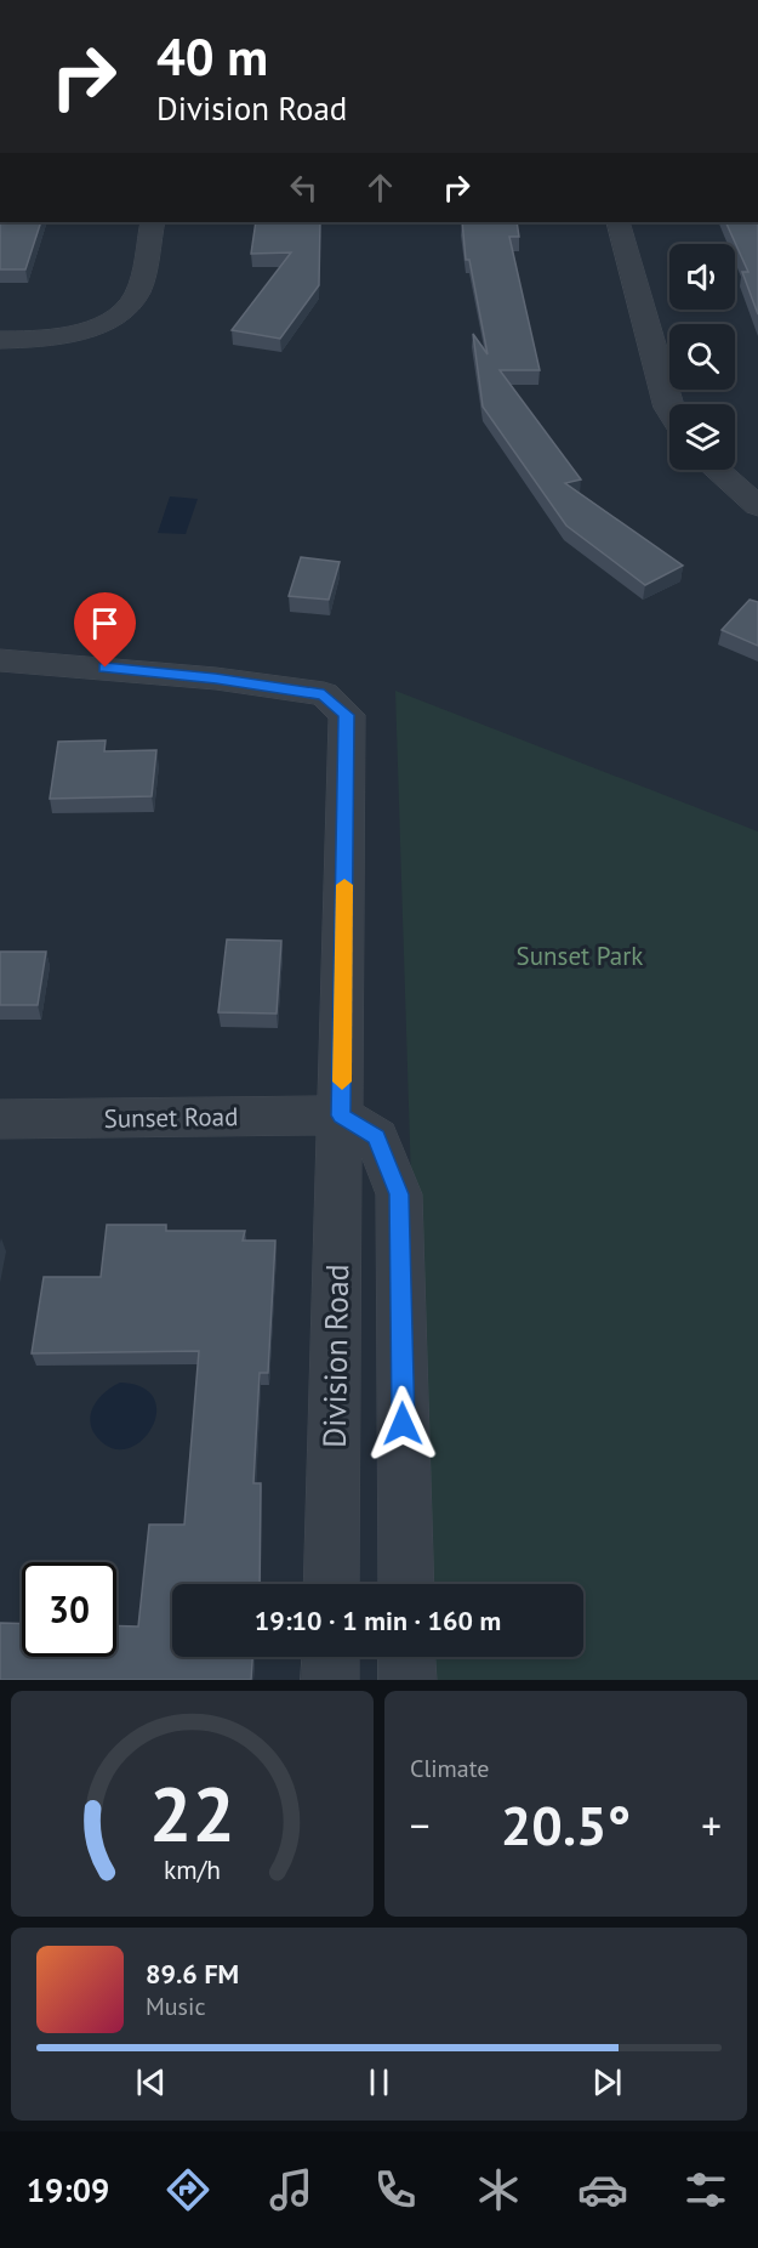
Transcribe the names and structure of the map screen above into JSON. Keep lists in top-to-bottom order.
{
  "streets": {
    "street": ["Sunset Road", "Division Road"]
  },
  "crossings": [
    ["Sunset Road", "Division Road"]
  ],
  "parks": ["Sunset Park"],
  "page": {
    "turn": ["40 m", "Division Road"],
    "limit": "30",
    "trip": "19:10 · 1 min · 160 m",
    "tile": "Climate",
    "heat": ["−", "20.5°", "+"],
    "song": ["89.6 FM", "Music"],
    "tabs": "19:09",
    "gauge": ["22", "km/h"]
  }
}
